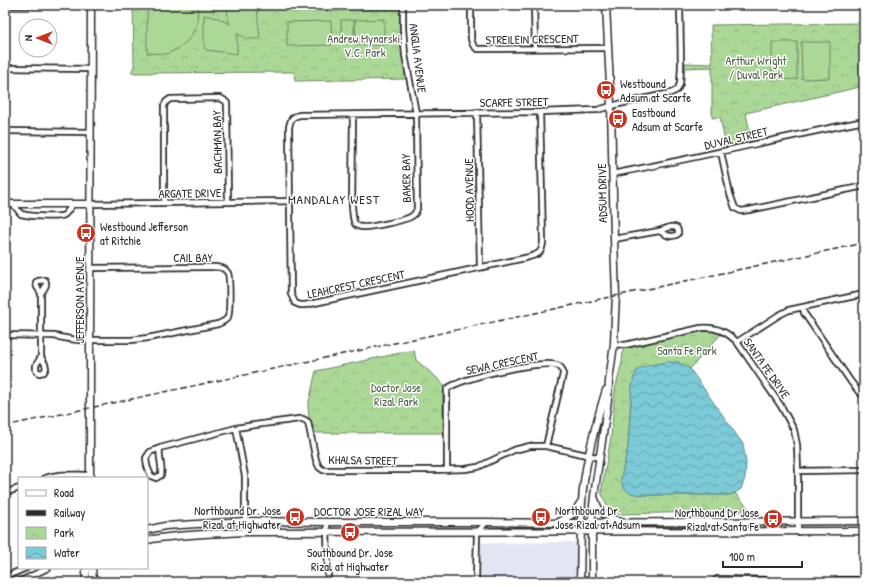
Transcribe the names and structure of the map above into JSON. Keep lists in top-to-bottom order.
{
  "streets": {
    "street": [
      "STREILEIN CRESCENT",
      "ANGLIA AVENUE",
      "SCARFE STREET",
      "DUVAL STREET",
      "BACHMAN BAY",
      "BAKER BAY",
      "HOOD AVENUE",
      "ARGATE DRIVE",
      "ADSUM DRIVE",
      "CAIL BAY",
      "LEAHCREST CRESCENT",
      "JEFFERSON AVENUE",
      "SEWA CRESCENT",
      "SANTA FE DRIVE",
      "KHALSA STREET",
      "DOCTOR JOSE RIZAL WAY"
    ]
  },
  "crossings": [
    ["STREILEIN CRESCENT", "ADSUM DRIVE"],
    ["ANGLIA AVENUE", "SCARFE STREET"],
    ["ANGLIA AVENUE", "BAKER BAY"],
    ["ANGLIA AVENUE", "LEAHCREST CRESCENT"],
    ["SCARFE STREET", "BAKER BAY"],
    ["SCARFE STREET", "HOOD AVENUE"],
    ["SCARFE STREET", "ADSUM DRIVE"],
    ["SCARFE STREET", "LEAHCREST CRESCENT"],
    ["DUVAL STREET", "ADSUM DRIVE"],
    ["BACHMAN BAY", "ARGATE DRIVE"],
    ["BAKER BAY", "LEAHCREST CRESCENT"],
    ["HOOD AVENUE", "LEAHCREST CRESCENT"],
    ["ARGATE DRIVE", "LEAHCREST CRESCENT"],
    ["ARGATE DRIVE", "JEFFERSON AVENUE"],
    ["ADSUM DRIVE", "SANTA FE DRIVE"],
    ["ADSUM DRIVE", "KHALSA STREET"],
    ["ADSUM DRIVE", "DOCTOR JOSE RIZAL WAY"],
    ["CAIL BAY", "JEFFERSON AVENUE"],
    ["SEWA CRESCENT", "KHALSA STREET"],
    ["SANTA FE DRIVE", "DOCTOR JOSE RIZAL WAY"]
  ],
  "districts": ["MANDALAY WEST"],
  "parks": [
    "Andrew Mynarski, V.C. Park",
    "Arthur Wright / Duval Park",
    "Santa Fe Park",
    "Doctor Jose Rizal Park"
  ],
  "places": {
    "bus stop": [
      "Westbound Adsum at Scarfe",
      "Eastbound Adsum at Scarfe",
      "Westbound Jefferson at Ritchie",
      "Northbound Dr. Jose Rizal at Highwater",
      "Northbound Dr. Jose Rizal at Adsum",
      "Northbound Dr Jose Rizal at Santa Fe",
      "Southbound Dr. Jose Rizal at Highwater"
    ]
  },
  "legend": [
    "Road",
    "Railway",
    "Park",
    "Water"
  ],
  "scale_bar": "100 m",
  "north": "left"
}
